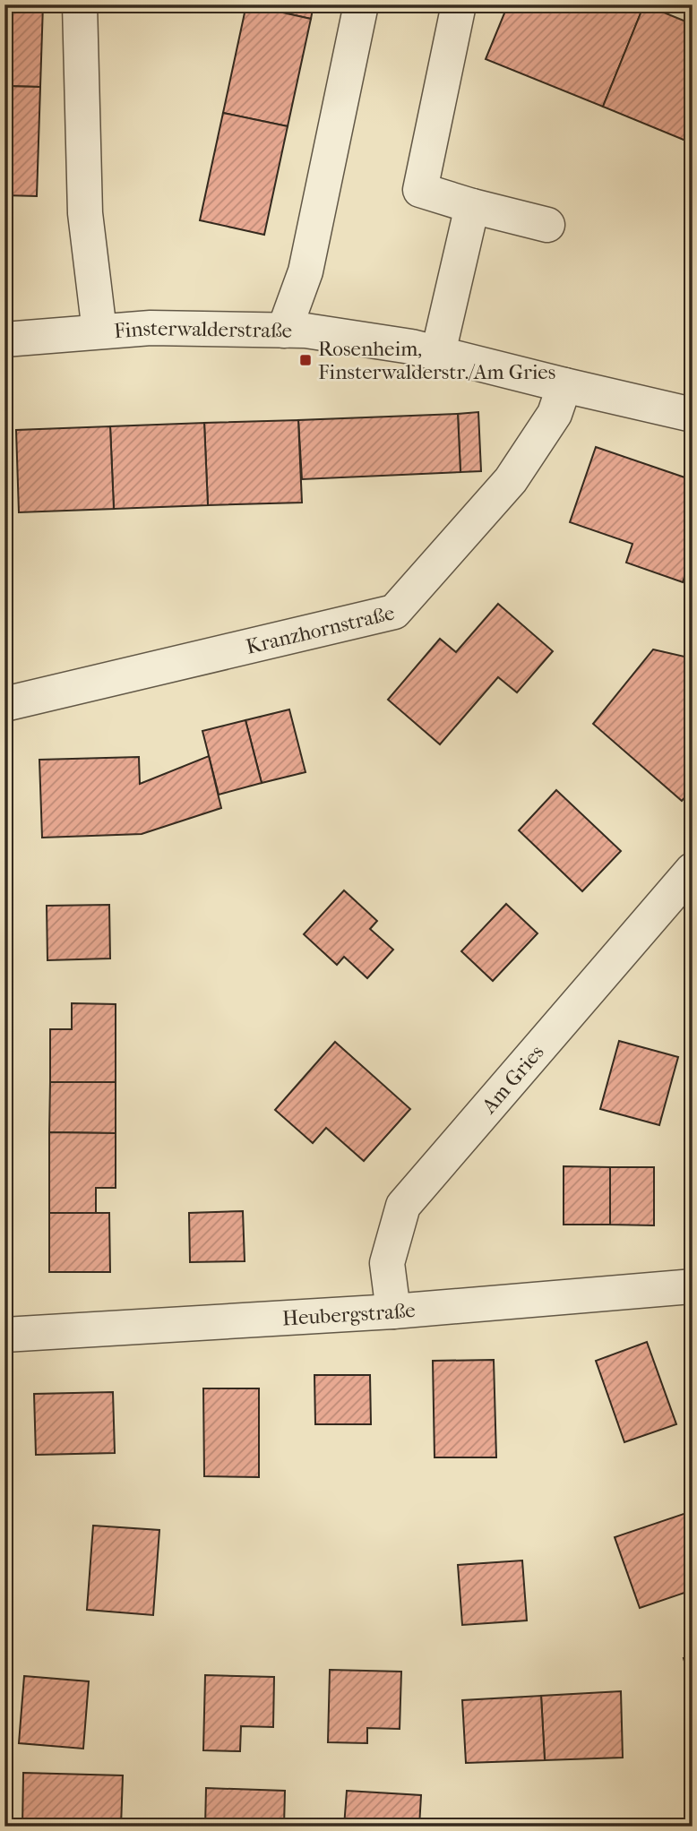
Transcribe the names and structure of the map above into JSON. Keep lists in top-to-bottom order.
{
  "streets": {
    "street": [
      "Finsterwalderstraße",
      "Kranzhornstraße",
      "Am Gries",
      "Heubergstraße"
    ]
  },
  "crossings": [
    ["Finsterwalderstraße", "Kranzhornstraße"],
    ["Am Gries", "Heubergstraße"]
  ],
  "places": {
    "transit": ["Rosenheim, Finsterwalderstr./Am Gries"]
  }
}
